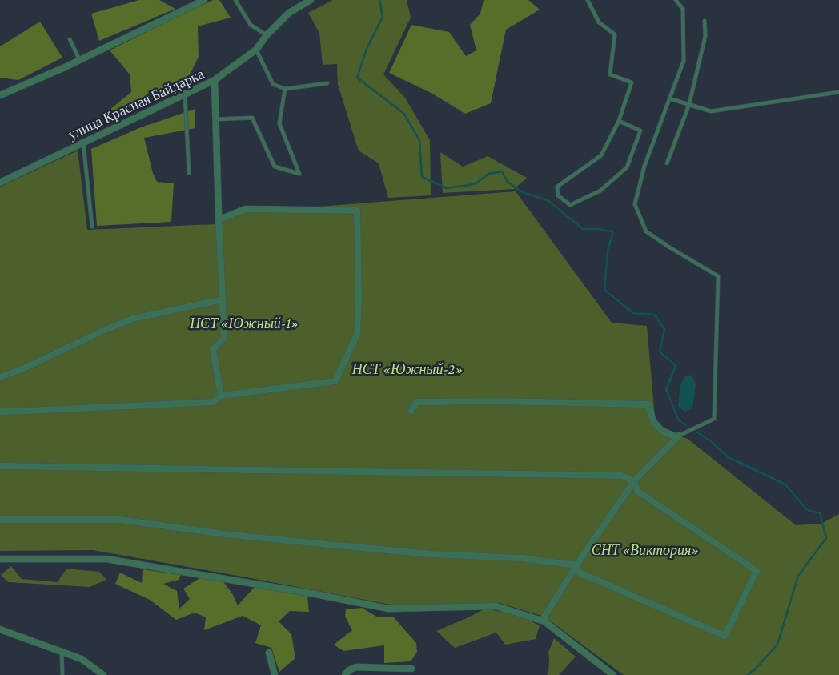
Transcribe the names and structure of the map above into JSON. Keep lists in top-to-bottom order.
{
  "streets": {
    "street": ["улица Красная Байдарка"]
  },
  "parks": ["НСТ «Южный-1»", "НСТ «Южный-2»", "СНТ «Виктория»"]
}
